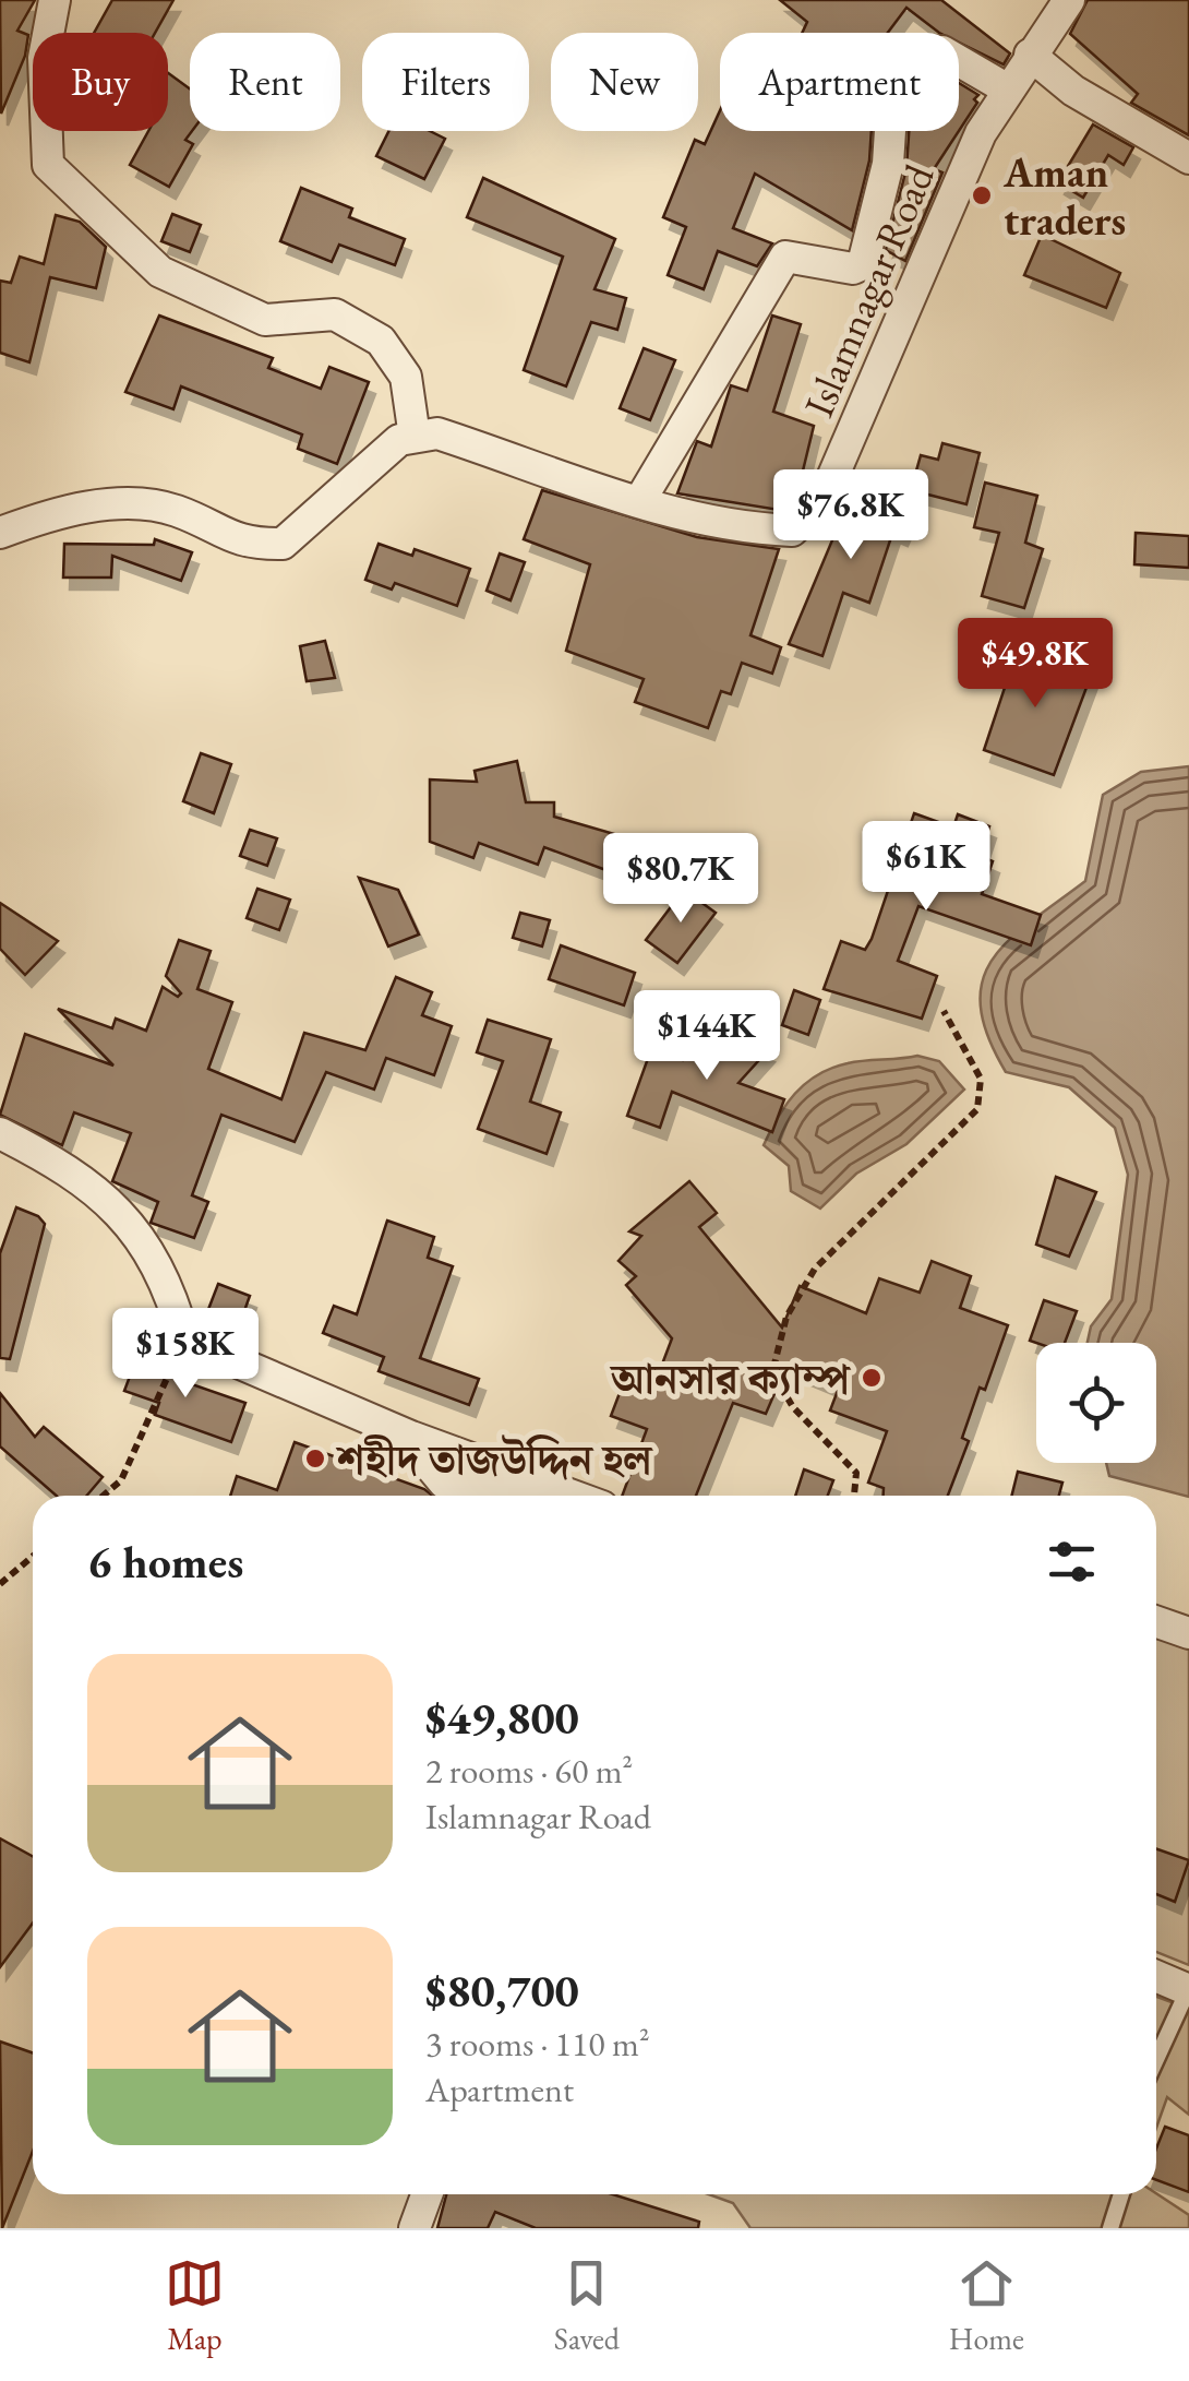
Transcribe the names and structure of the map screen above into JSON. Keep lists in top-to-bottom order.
{
  "streets": {
    "street": ["Islamnagar Road"]
  },
  "places": ["Aman traders", "আনসার ক্যাম্প", "শহীদ তাজউদ্দিন হল"],
  "page": {
    "chip": [
      "Buy",
      "Rent",
      "Filters",
      "New",
      "Apartment"
    ],
    "price": [
      "$76.8K",
      "$49.8K",
      "$61K",
      "$80.7K",
      "$144K",
      "$158K"
    ],
    "heading": "6 homes",
    "list": [
      {
        "name": "$49,800",
        "note": "2 rooms · 60 m² · Islamnagar Road"
      },
      {
        "name": "$80,700",
        "note": "3 rooms · 110 m² · Apartment"
      }
    ],
    "tabs": ["Map", "Saved", "Home"]
  }
}
